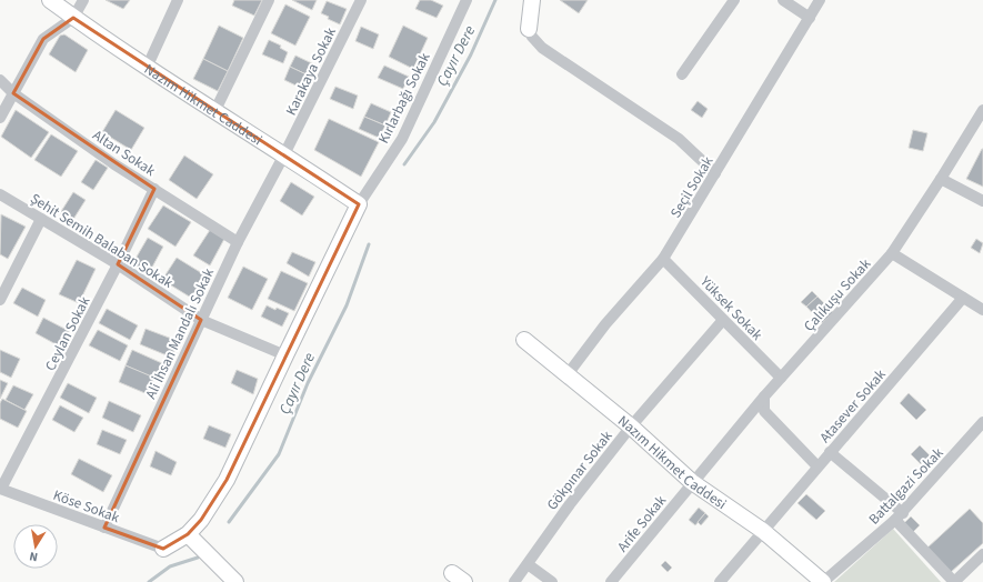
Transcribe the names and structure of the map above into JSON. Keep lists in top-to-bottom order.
{
  "streets": {
    "street": [
      "Karakaya Sokak",
      "Kırlarbağı Sokak",
      "Nazım Hikmet Caddesi",
      "Altan Sokak",
      "Seçil Sokak",
      "Şehit Semih Balaban Sokak",
      "Çalıkuşu Sokak",
      "Yüksek Sokak",
      "Ceylan Sokak",
      "Ali İhsan Mandalı Sokak",
      "Atasever Sokak",
      "Gökpınar Sokak",
      "Battalgazi Sokak",
      "Köse Sokak",
      "Arife Sokak"
    ]
  },
  "crossings": [
    ["Karakaya Sokak", "Nazım Hikmet Caddesi"],
    ["Karakaya Sokak", "Ali İhsan Mandalı Sokak"],
    ["Kırlarbağı Sokak", "Nazım Hikmet Caddesi"],
    ["Nazım Hikmet Caddesi", "Seçil Sokak"],
    ["Nazım Hikmet Caddesi", "Çalıkuşu Sokak"],
    ["Nazım Hikmet Caddesi", "Ali İhsan Mandalı Sokak"],
    ["Nazım Hikmet Caddesi", "Atasever Sokak"],
    ["Nazım Hikmet Caddesi", "Gökpınar Sokak"],
    ["Nazım Hikmet Caddesi", "Battalgazi Sokak"],
    ["Nazım Hikmet Caddesi", "Arife Sokak"],
    ["Altan Sokak", "Ceylan Sokak"],
    ["Altan Sokak", "Ali İhsan Mandalı Sokak"],
    ["Seçil Sokak", "Yüksek Sokak"],
    ["Şehit Semih Balaban Sokak", "Ceylan Sokak"],
    ["Şehit Semih Balaban Sokak", "Ali İhsan Mandalı Sokak"],
    ["Çalıkuşu Sokak", "Yüksek Sokak"],
    ["Çalıkuşu Sokak", "Arife Sokak"],
    ["Yüksek Sokak", "Gökpınar Sokak"],
    ["Ceylan Sokak", "Köse Sokak"],
    ["Ali İhsan Mandalı Sokak", "Köse Sokak"]
  ],
  "water": ["Çayır Dere"],
  "north": "bottom"
}
